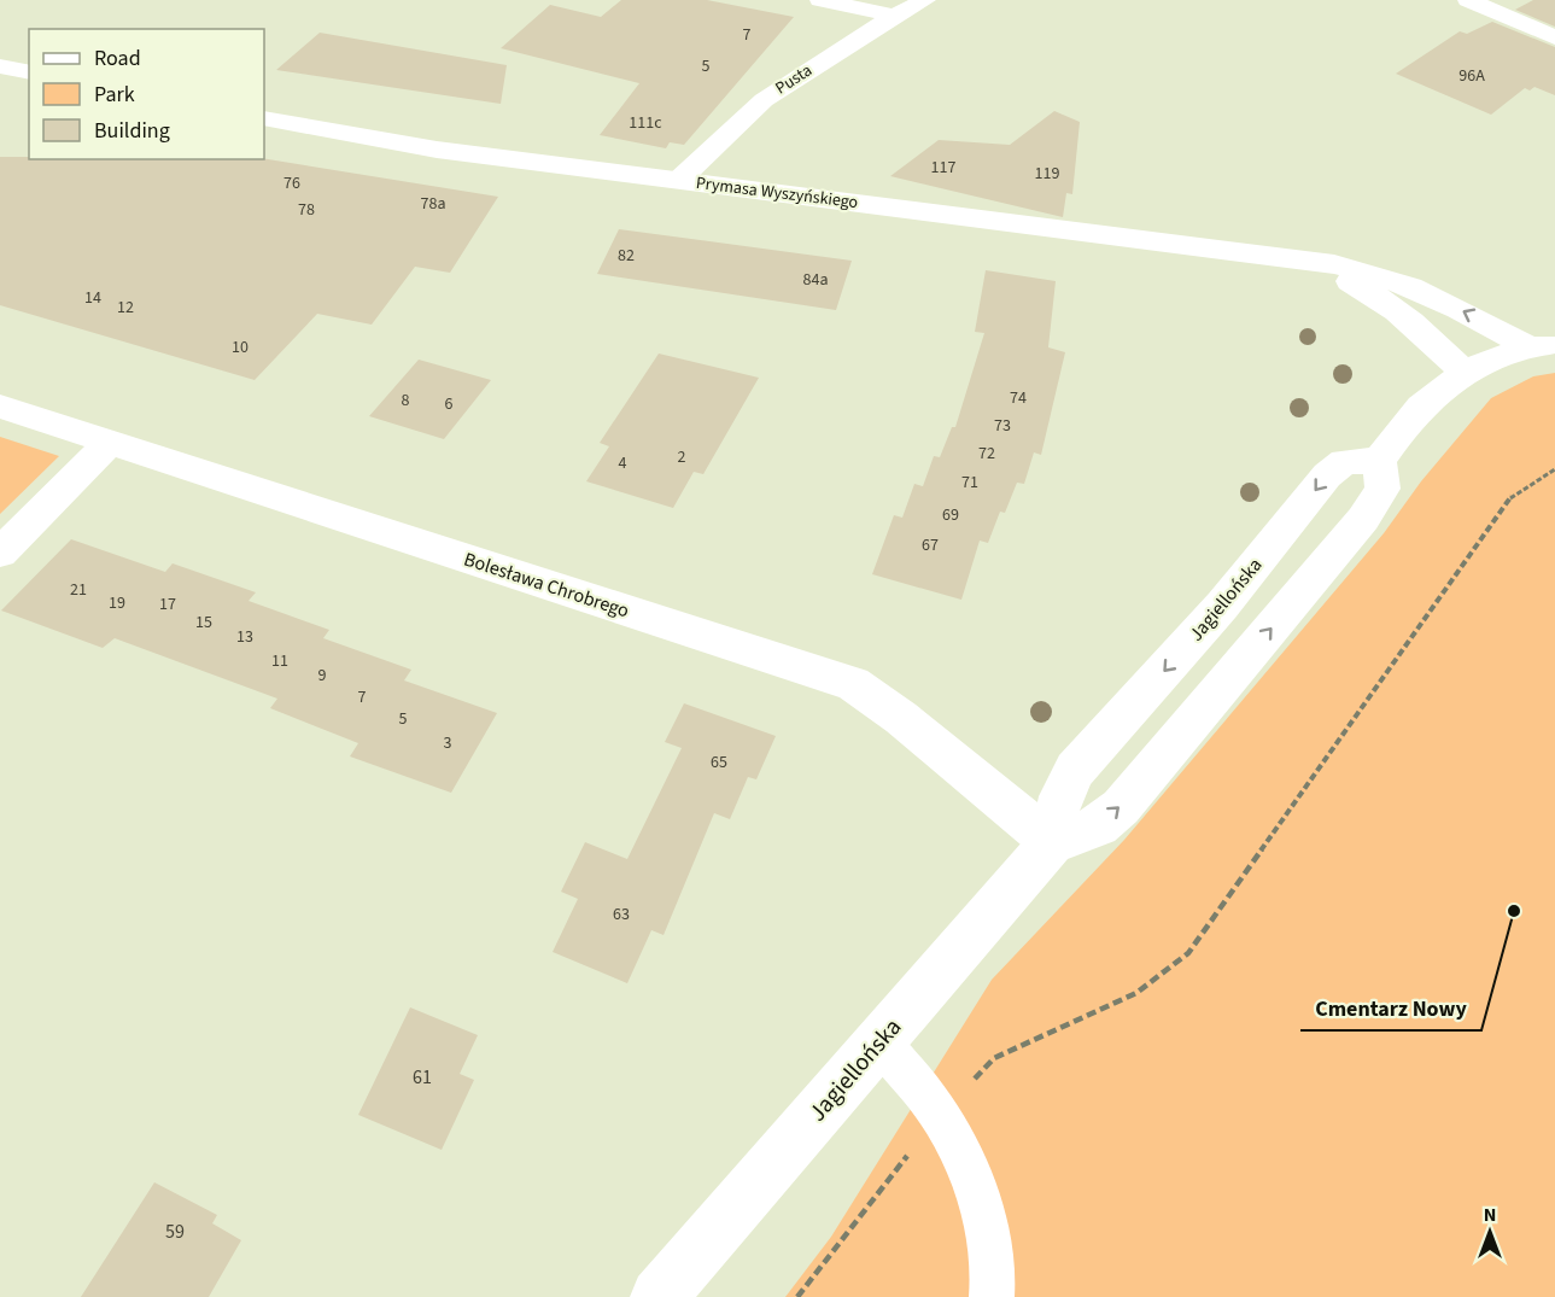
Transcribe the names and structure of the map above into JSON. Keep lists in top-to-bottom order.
{
  "streets": {
    "street": [
      "Pusta",
      "Prymasa Wyszyńskiego",
      "Bolesława Chrobrego",
      "Jagiellońska"
    ]
  },
  "crossings": [
    ["Pusta", "Prymasa Wyszyńskiego"],
    ["Bolesława Chrobrego", "Jagiellońska"]
  ],
  "places": ["Cmentarz Nowy"],
  "house_numbers": [
    "7",
    "5",
    "96A",
    "111c",
    "117",
    "119",
    "76",
    "78a",
    "78",
    "82",
    "84a",
    "14",
    "12",
    "10",
    "74",
    "8",
    "6",
    "73",
    "72",
    "2",
    "4",
    "71",
    "69",
    "67",
    "21",
    "19",
    "17",
    "15",
    "13",
    "11",
    "9",
    "7",
    "5",
    "3",
    "65",
    "63",
    "61",
    "59"
  ],
  "legend": ["Road", "Park", "Building"],
  "north": "top"
}
